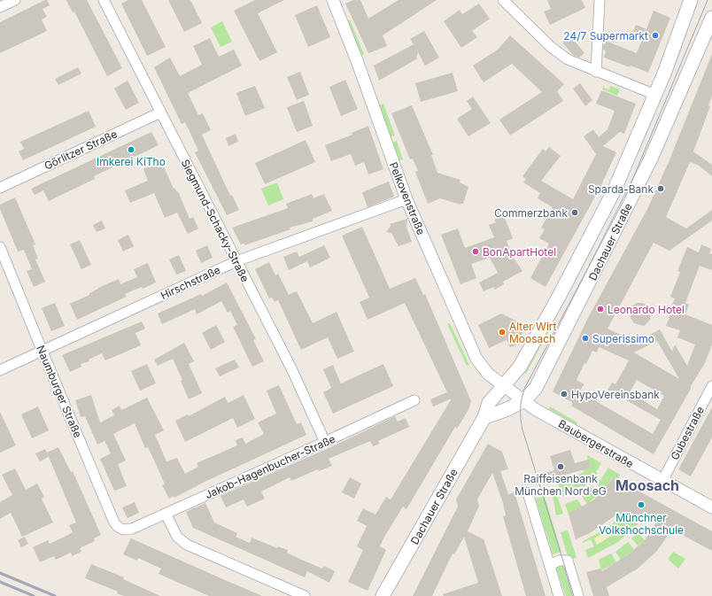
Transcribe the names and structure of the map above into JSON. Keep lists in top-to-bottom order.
{
  "streets": {
    "main road": ["Dachauer Straße"],
    "street": [
      "Görlitzer Straße",
      "Pelkovenstraße",
      "Siegmund-Schacky-Straße",
      "Hirschstraße",
      "Naumburger Straße",
      "Gubestraße",
      "Baubergerstraße",
      "Jakob-Hagenbucher-Straße"
    ]
  },
  "crossings": [
    ["Görlitzer Straße", "Siegmund-Schacky-Straße"],
    ["Pelkovenstraße", "Dachauer Straße"],
    ["Pelkovenstraße", "Hirschstraße"],
    ["Pelkovenstraße", "Baubergerstraße"],
    ["Siegmund-Schacky-Straße", "Hirschstraße"],
    ["Siegmund-Schacky-Straße", "Jakob-Hagenbucher-Straße"],
    ["Dachauer Straße", "Baubergerstraße"],
    ["Hirschstraße", "Naumburger Straße"],
    ["Naumburger Straße", "Jakob-Hagenbucher-Straße"],
    ["Gubestraße", "Baubergerstraße"]
  ],
  "districts": ["Moosach"],
  "places": [
    "24/7 Supermarkt",
    "Imkerei KiTho",
    "Sparda-Bank",
    "Commerzbank",
    "BonApartHotel",
    "Leonardo Hotel",
    "Alter Wirt Moosach",
    "Superissimo",
    "HypoVereinsbank",
    "Raiffeisenbank München Nord eG",
    "Münchner Volkshochschule"
  ]
}
